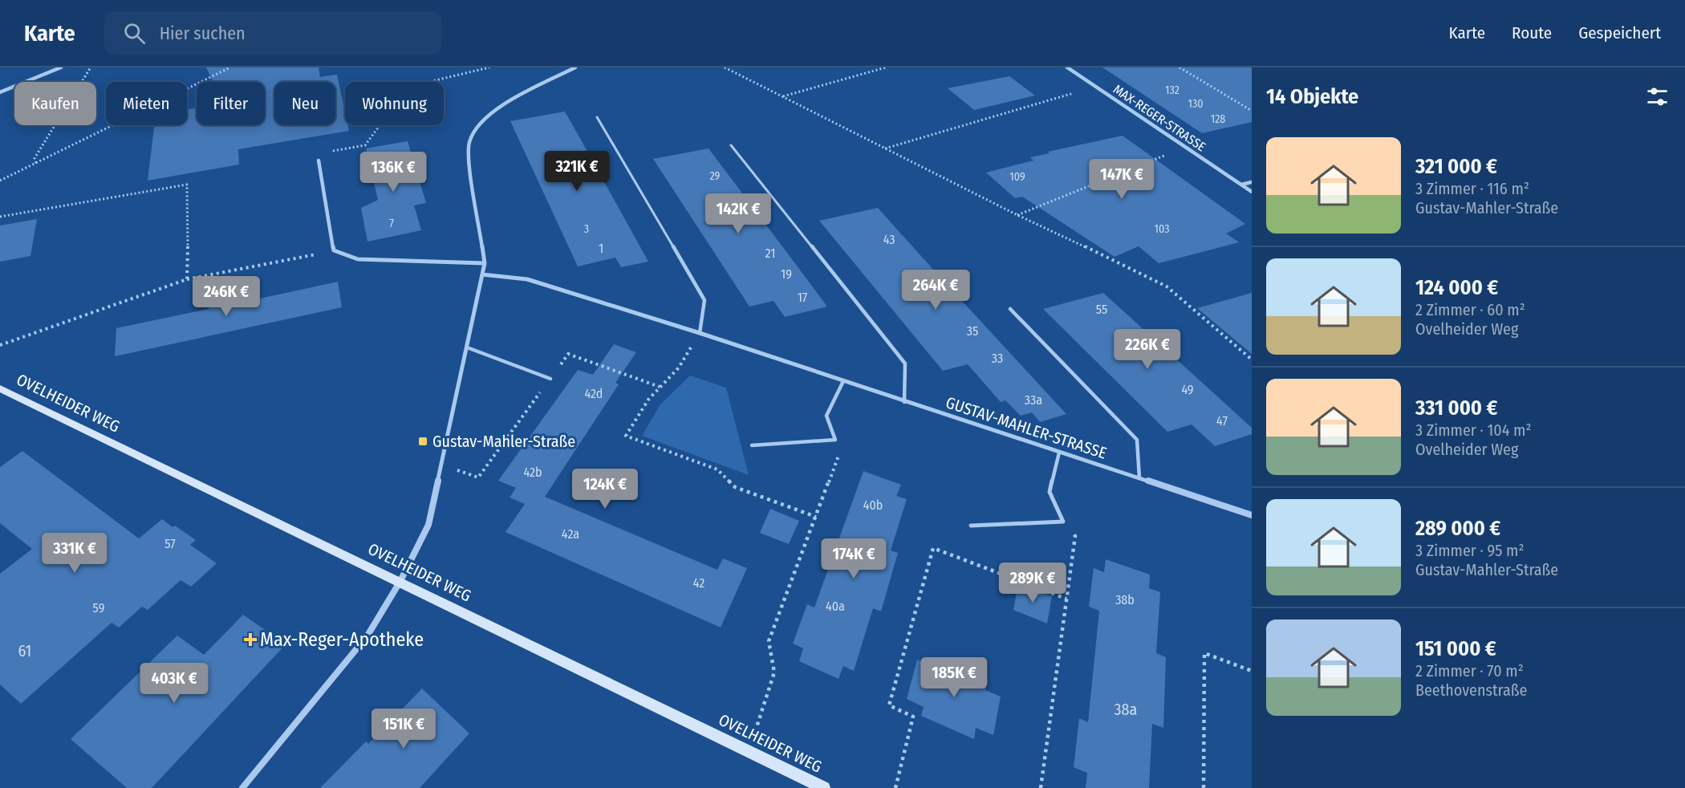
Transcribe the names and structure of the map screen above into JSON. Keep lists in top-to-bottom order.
{
  "streets": {
    "street": ["MAX-REGER-STRASSE", "OVELHEIDER WEG", "GUSTAV-MAHLER-STRASSE"]
  },
  "places": {
    "transit": ["Gustav-Mahler-Straße"],
    "health": ["Max-Reger-Apotheke"]
  },
  "house_numbers": [
    "132",
    "130",
    "128",
    "29",
    "109",
    "7",
    "3",
    "103",
    "43",
    "1",
    "21",
    "19",
    "17",
    "55",
    "35",
    "33",
    "49",
    "42d",
    "33a",
    "47",
    "42b",
    "40b",
    "42a",
    "57",
    "42",
    "38b",
    "40a",
    "59",
    "61",
    "38a"
  ],
  "page": {
    "header": "Karte",
    "search": "Hier suchen",
    "nav": ["Karte", "Route", "Gespeichert"],
    "heading": "14 Objekte",
    "chip": [
      "Kaufen",
      "Mieten",
      "Filter",
      "Neu",
      "Wohnung"
    ],
    "list": [
      {
        "name": "321 000 €",
        "note": "3 Zimmer · 116 m² · Gustav-Mahler-Straße"
      },
      {
        "name": "124 000 €",
        "note": "2 Zimmer · 60 m² · Ovelheider Weg"
      },
      {
        "name": "331 000 €",
        "note": "3 Zimmer · 104 m² · Ovelheider Weg"
      },
      {
        "name": "289 000 €",
        "note": "3 Zimmer · 95 m² · Gustav-Mahler-Straße"
      },
      {
        "name": "151 000 €",
        "note": "2 Zimmer · 70 m² · Beethovenstraße"
      }
    ],
    "price": [
      "321K €",
      "136K €",
      "147K €",
      "142K €",
      "264K €",
      "246K €",
      "226K €",
      "124K €",
      "331K €",
      "174K €",
      "289K €",
      "185K €",
      "403K €",
      "151K €"
    ]
  }
}
